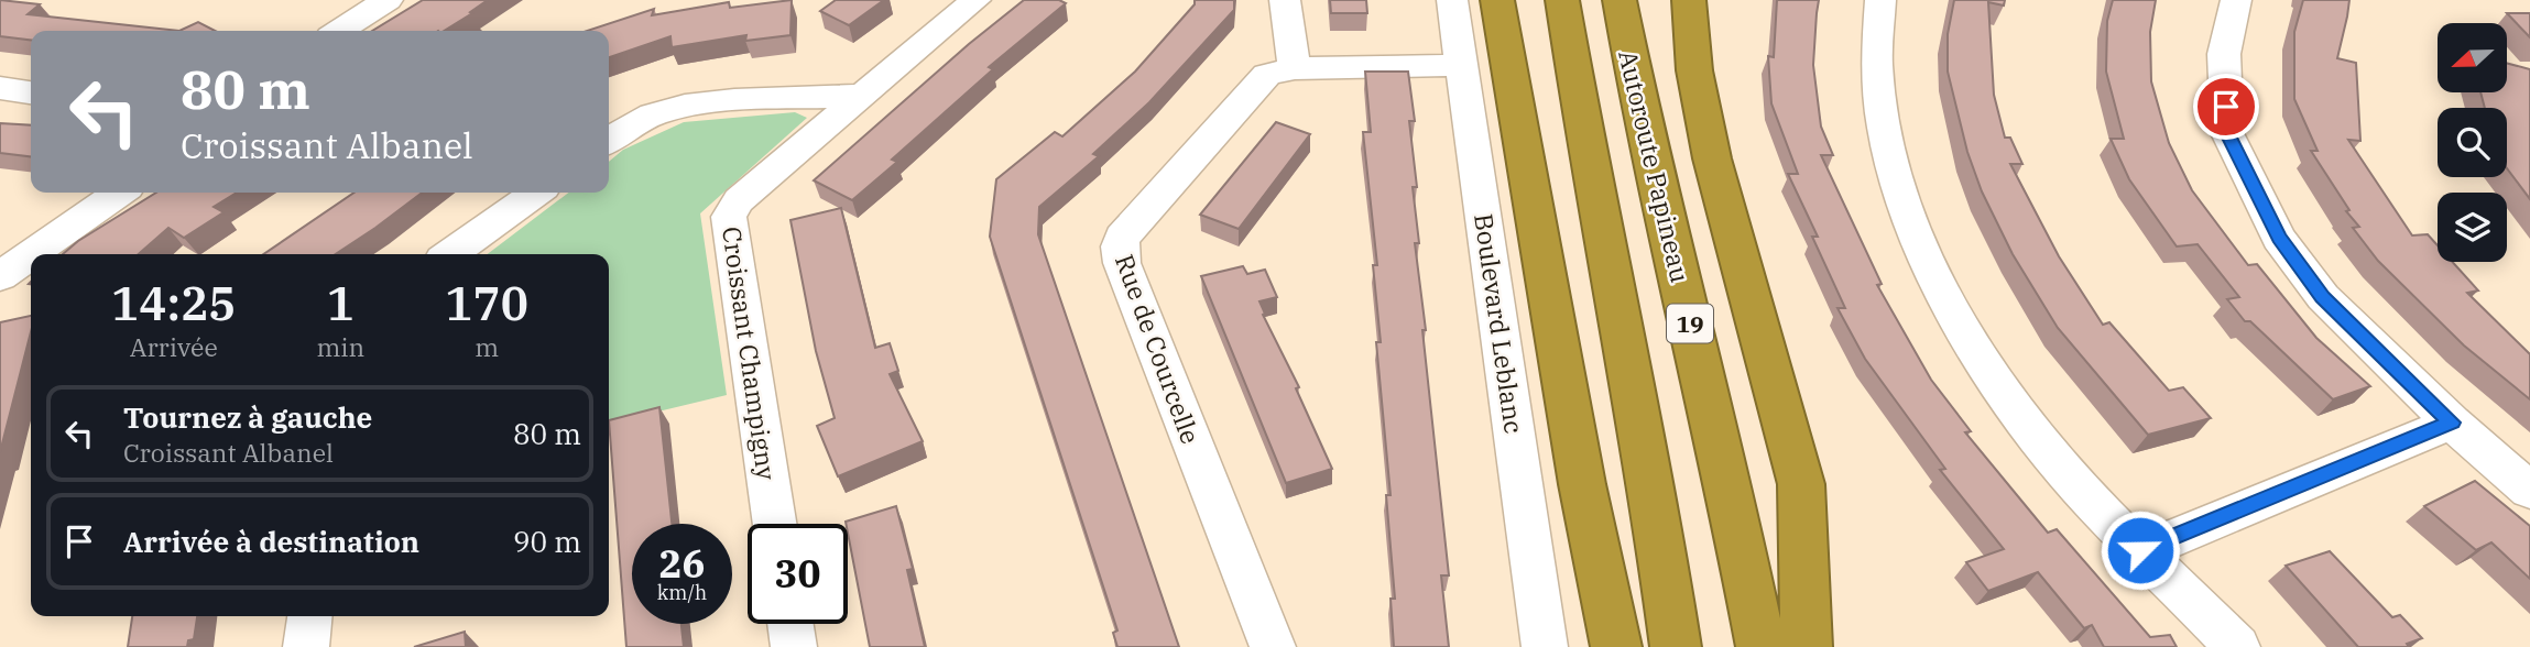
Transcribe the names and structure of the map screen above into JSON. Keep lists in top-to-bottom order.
{
  "streets": {
    "highway": ["Autoroute Papineau", "19"],
    "street": ["Boulevard Leblanc", "Rue de Courcelle", "Croissant Champigny"]
  },
  "crossings": [
    ["Boulevard Leblanc", "Rue de Courcelle"]
  ],
  "north": "left",
  "page": {
    "turn": ["80 m", "Croissant Albanel"],
    "eta": [
      "14:25",
      "Arrivée",
      "1",
      "min",
      "170",
      "m"
    ],
    "list": [
      {
        "name": "Tournez à gauche",
        "note": "Croissant Albanel",
        "value": "80 m"
      },
      {
        "name": "Arrivée à destination",
        "value": "90 m"
      }
    ],
    "speed": "26 km/h",
    "limit": "30"
  }
}
